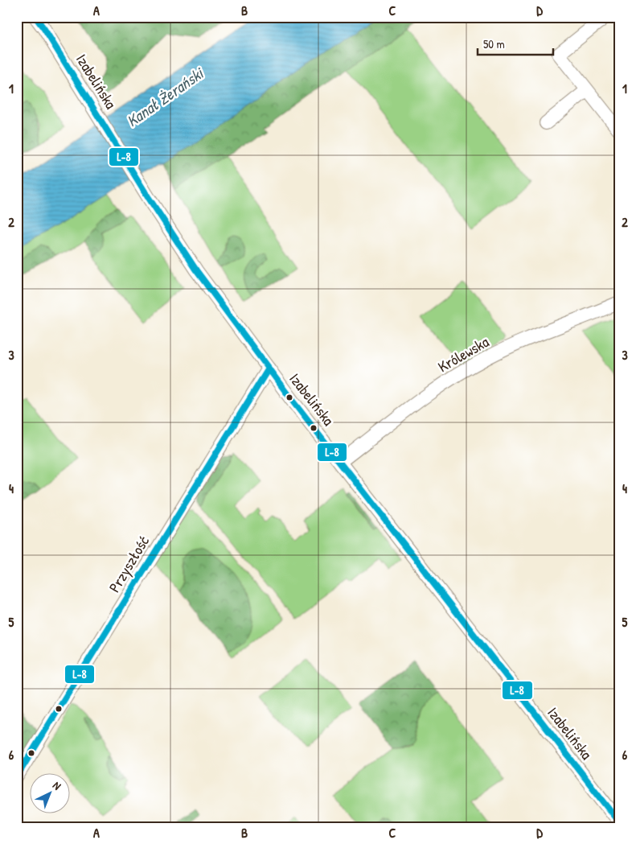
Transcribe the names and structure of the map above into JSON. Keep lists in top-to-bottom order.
{
  "streets": {
    "street": ["Izabelińska", "Królewska", "Przyszłość"]
  },
  "crossings": [
    ["Izabelińska", "Królewska"],
    ["Izabelińska", "Przyszłość"]
  ],
  "water": ["Kanał Żerański"],
  "lines": ["transit line L-8"],
  "scale_bar": "50 m",
  "north": "top right",
  "grid": {
    "columns": [
      "A",
      "B",
      "C",
      "D"
    ],
    "rows": [
      "1",
      "2",
      "3",
      "4",
      "5",
      "6"
    ]
  }
}
